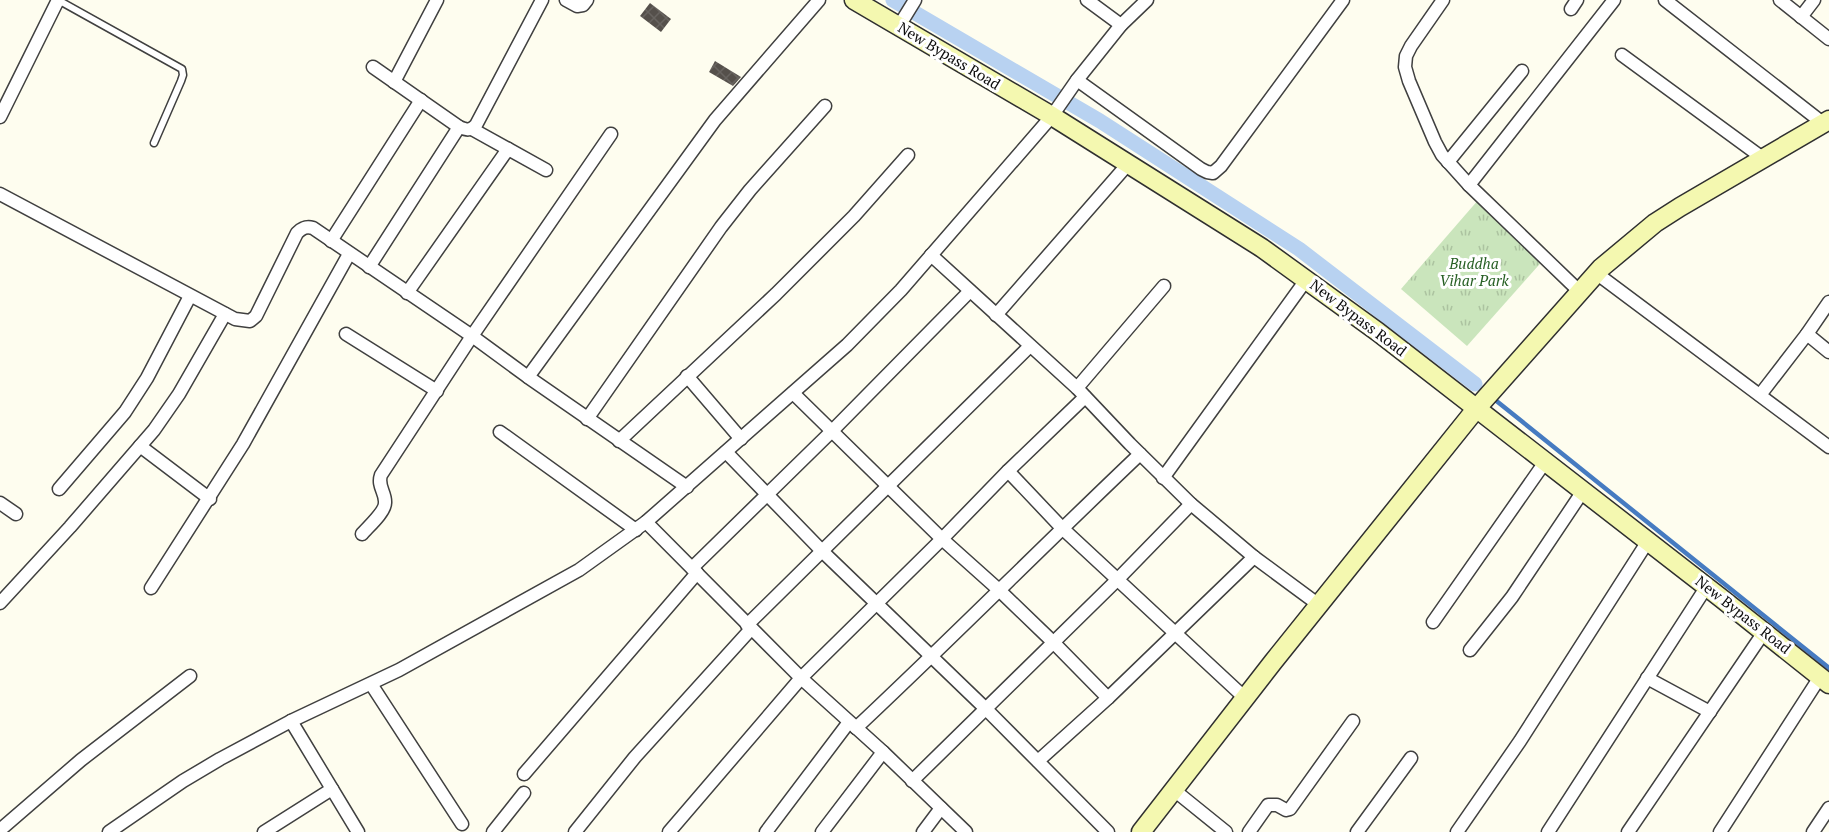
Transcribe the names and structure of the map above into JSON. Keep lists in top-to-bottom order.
{
  "streets": {
    "main road": ["New Bypass Road"]
  },
  "parks": ["Buddha Vihar Park"]
}
